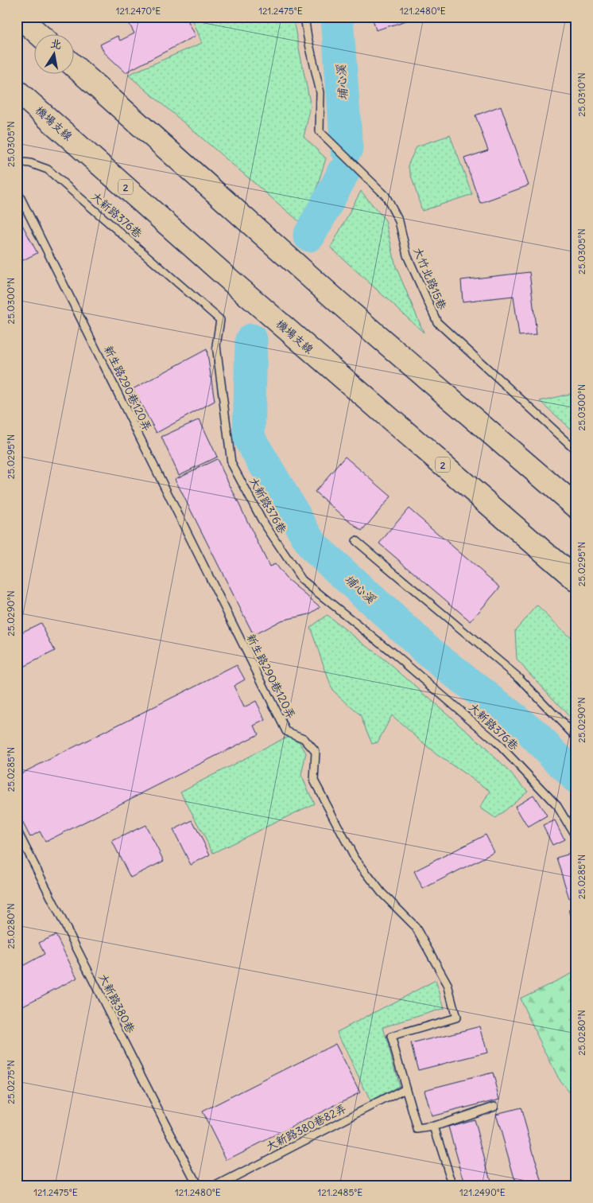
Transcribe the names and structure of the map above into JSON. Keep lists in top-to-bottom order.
{
  "streets": {
    "highway": ["機場支線", "2"],
    "lane": [
      "大新路376巷",
      "大竹北路15巷",
      "新生路290巷120弄",
      "大新路380巷",
      "大新路380巷82弄"
    ]
  },
  "crossings": [
    ["新生路290巷120弄", "大新路380巷82弄"]
  ],
  "water": ["埔心溪"],
  "north": "top",
  "coordinates": [
    "121.2470°E",
    "121.2475°E",
    "121.2480°E",
    "25.0310°N",
    "25.0305°N",
    "25.0300°N",
    "25.0295°N",
    "25.0290°N",
    "25.0285°N",
    "25.0280°N",
    "25.0275°N",
    "121.2485°E",
    "121.2490°E"
  ]
}
